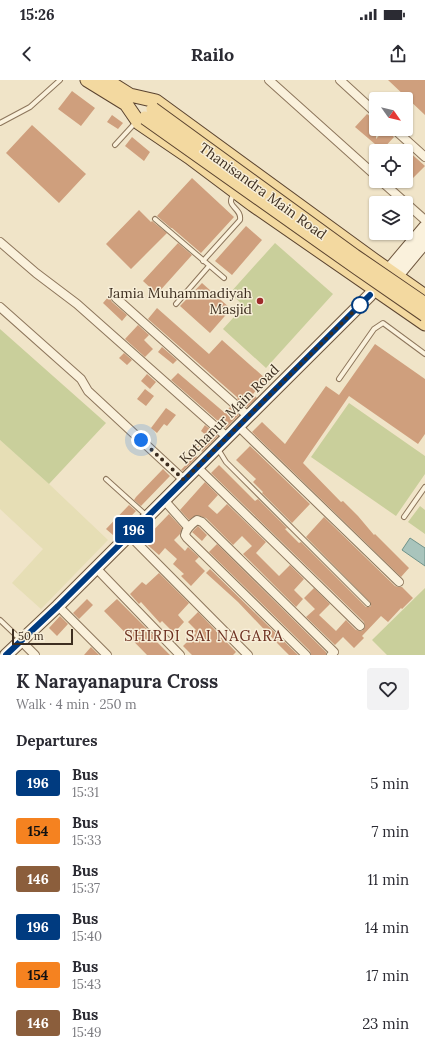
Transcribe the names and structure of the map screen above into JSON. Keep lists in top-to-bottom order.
{
  "streets": {
    "main road": ["Thanisandra Main Road", "Kothanur Main Road"]
  },
  "crossings": [
    ["Thanisandra Main Road", "Kothanur Main Road"]
  ],
  "districts": ["SHIRDI SAI NAGARA"],
  "places": ["Jamia Muhammadiyah Masjid"],
  "lines": ["bus line 196"],
  "scale_bar": "50 m",
  "north": "bottom right",
  "page": {
    "status": "15:26",
    "header": "Railo",
    "on_map": "196",
    "scale": "50 m",
    "heading": [
      ["K Narayanapura Cross", "Walk · 4 min · 250 m"],
      "Departures"
    ],
    "list": [
      {
        "mark": "196",
        "name": "Bus",
        "note": "15:31",
        "value": "5 min"
      },
      {
        "mark": "154",
        "name": "Bus",
        "note": "15:33",
        "value": "7 min"
      },
      {
        "mark": "146",
        "name": "Bus",
        "note": "15:37",
        "value": "11 min"
      },
      {
        "mark": "196",
        "name": "Bus",
        "note": "15:40",
        "value": "14 min"
      },
      {
        "mark": "154",
        "name": "Bus",
        "note": "15:43",
        "value": "17 min"
      },
      {
        "mark": "146",
        "name": "Bus",
        "note": "15:49",
        "value": "23 min"
      }
    ]
  }
}
